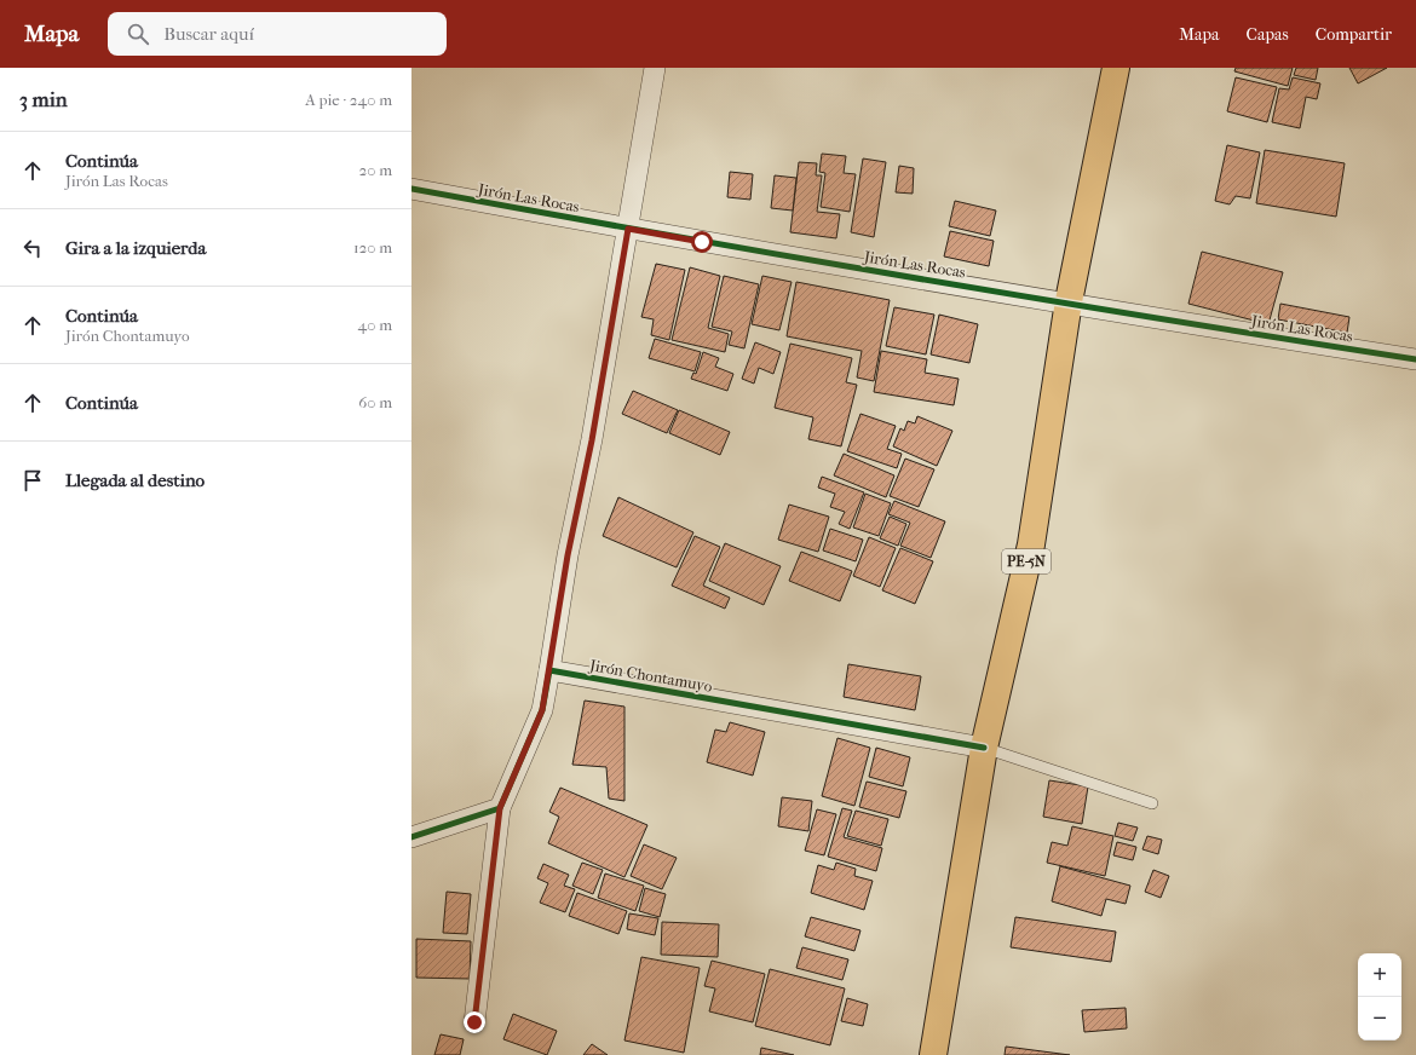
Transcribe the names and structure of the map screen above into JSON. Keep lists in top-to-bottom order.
{
  "streets": {
    "highway": ["PE-5N"],
    "street": ["Jirón Las Rocas", "Jirón Chontamuyo"]
  },
  "crossings": [
    ["Jirón Las Rocas", "PE-5N"],
    ["PE-5N", "Jirón Chontamuyo"]
  ],
  "page": {
    "header": "Mapa",
    "search": "Buscar aquí",
    "nav": ["Mapa", "Capas", "Compartir"],
    "heading": ["3 min", "A pie · 240 m"],
    "list": [
      ["Continúa", "Jirón Las Rocas", "20 m"],
      ["Gira a la izquierda", "120 m"],
      ["Continúa", "Jirón Chontamuyo", "40 m"],
      ["Continúa", "60 m"],
      "Llegada al destino"
    ],
    "map_buttons": ["+", "−"]
  }
}
